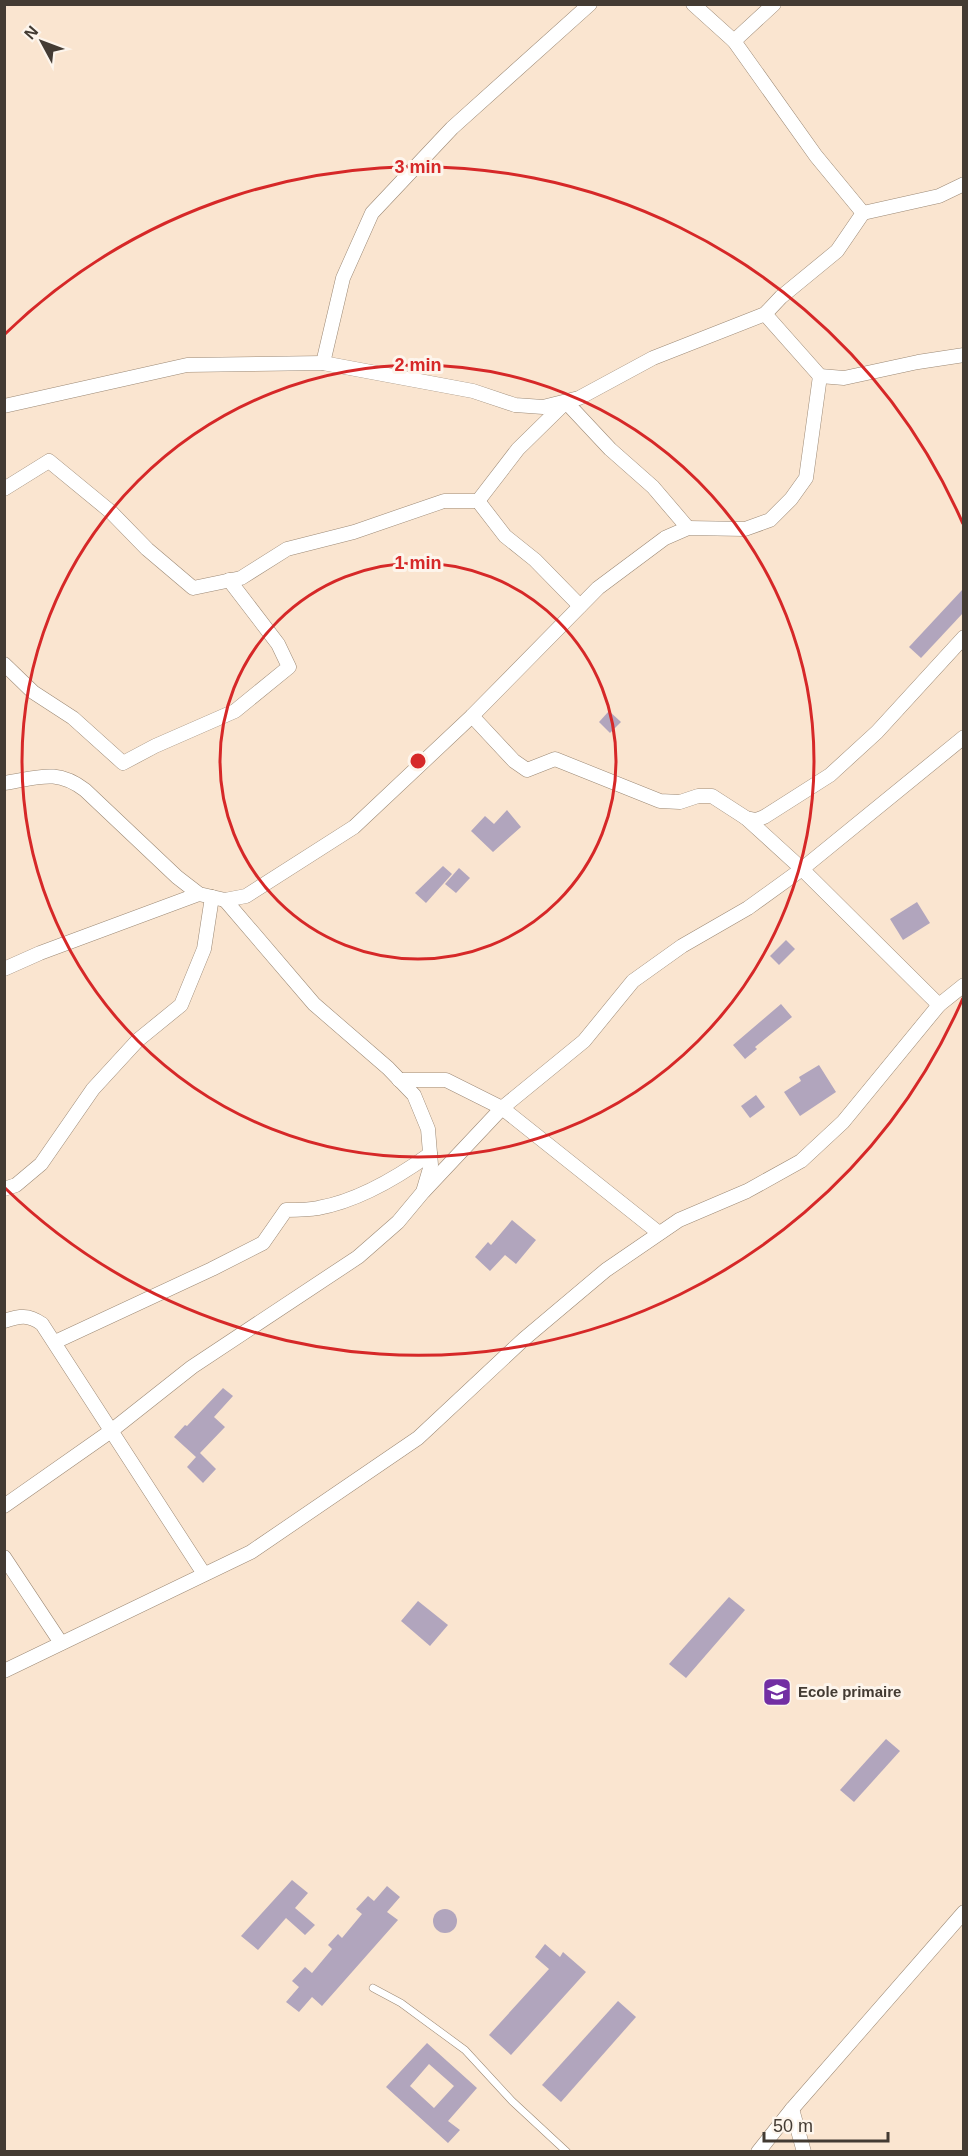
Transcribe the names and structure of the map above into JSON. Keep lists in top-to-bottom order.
{
  "places": {
    "school or university": ["Ecole primaire"]
  },
  "scale_bar": "50 m",
  "north": "top left",
  "rings": ["3 min", "2 min", "1 min"]
}
